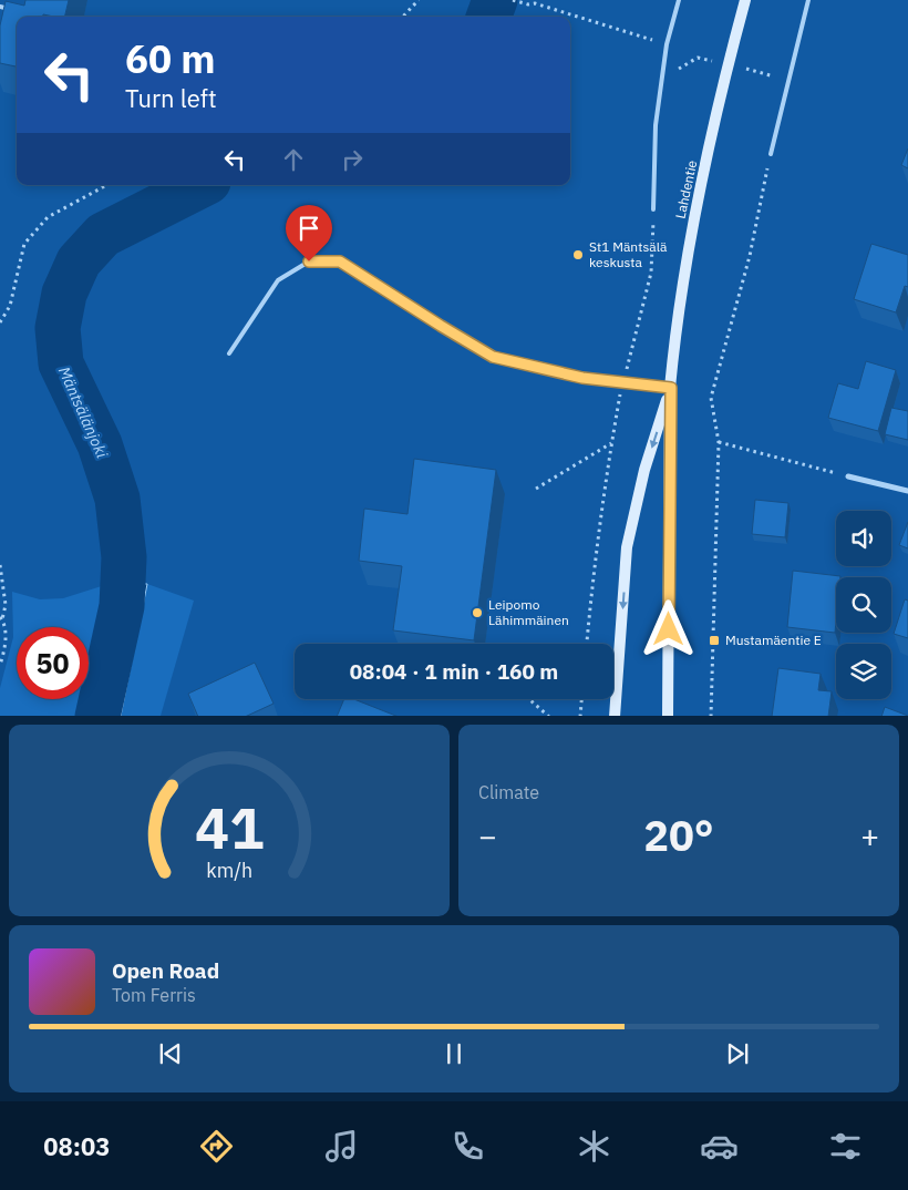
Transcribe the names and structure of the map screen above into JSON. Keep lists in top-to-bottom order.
{
  "streets": {
    "main road": ["Lahdentie"]
  },
  "water": ["Mäntsälänjoki"],
  "places": {
    "other": ["St1 Mäntsälä keskusta", "Leipomo Lähimmäinen"],
    "transit": ["Mustamäentie E"]
  },
  "page": {
    "turn": ["60 m", "Turn left"],
    "limit": "50",
    "trip": "08:04 · 1 min · 160 m",
    "tile": "Climate",
    "heat": ["−", "20°", "+"],
    "song": ["Open Road", "Tom Ferris"],
    "tabs": "08:03",
    "gauge": ["41", "km/h"]
  }
}
